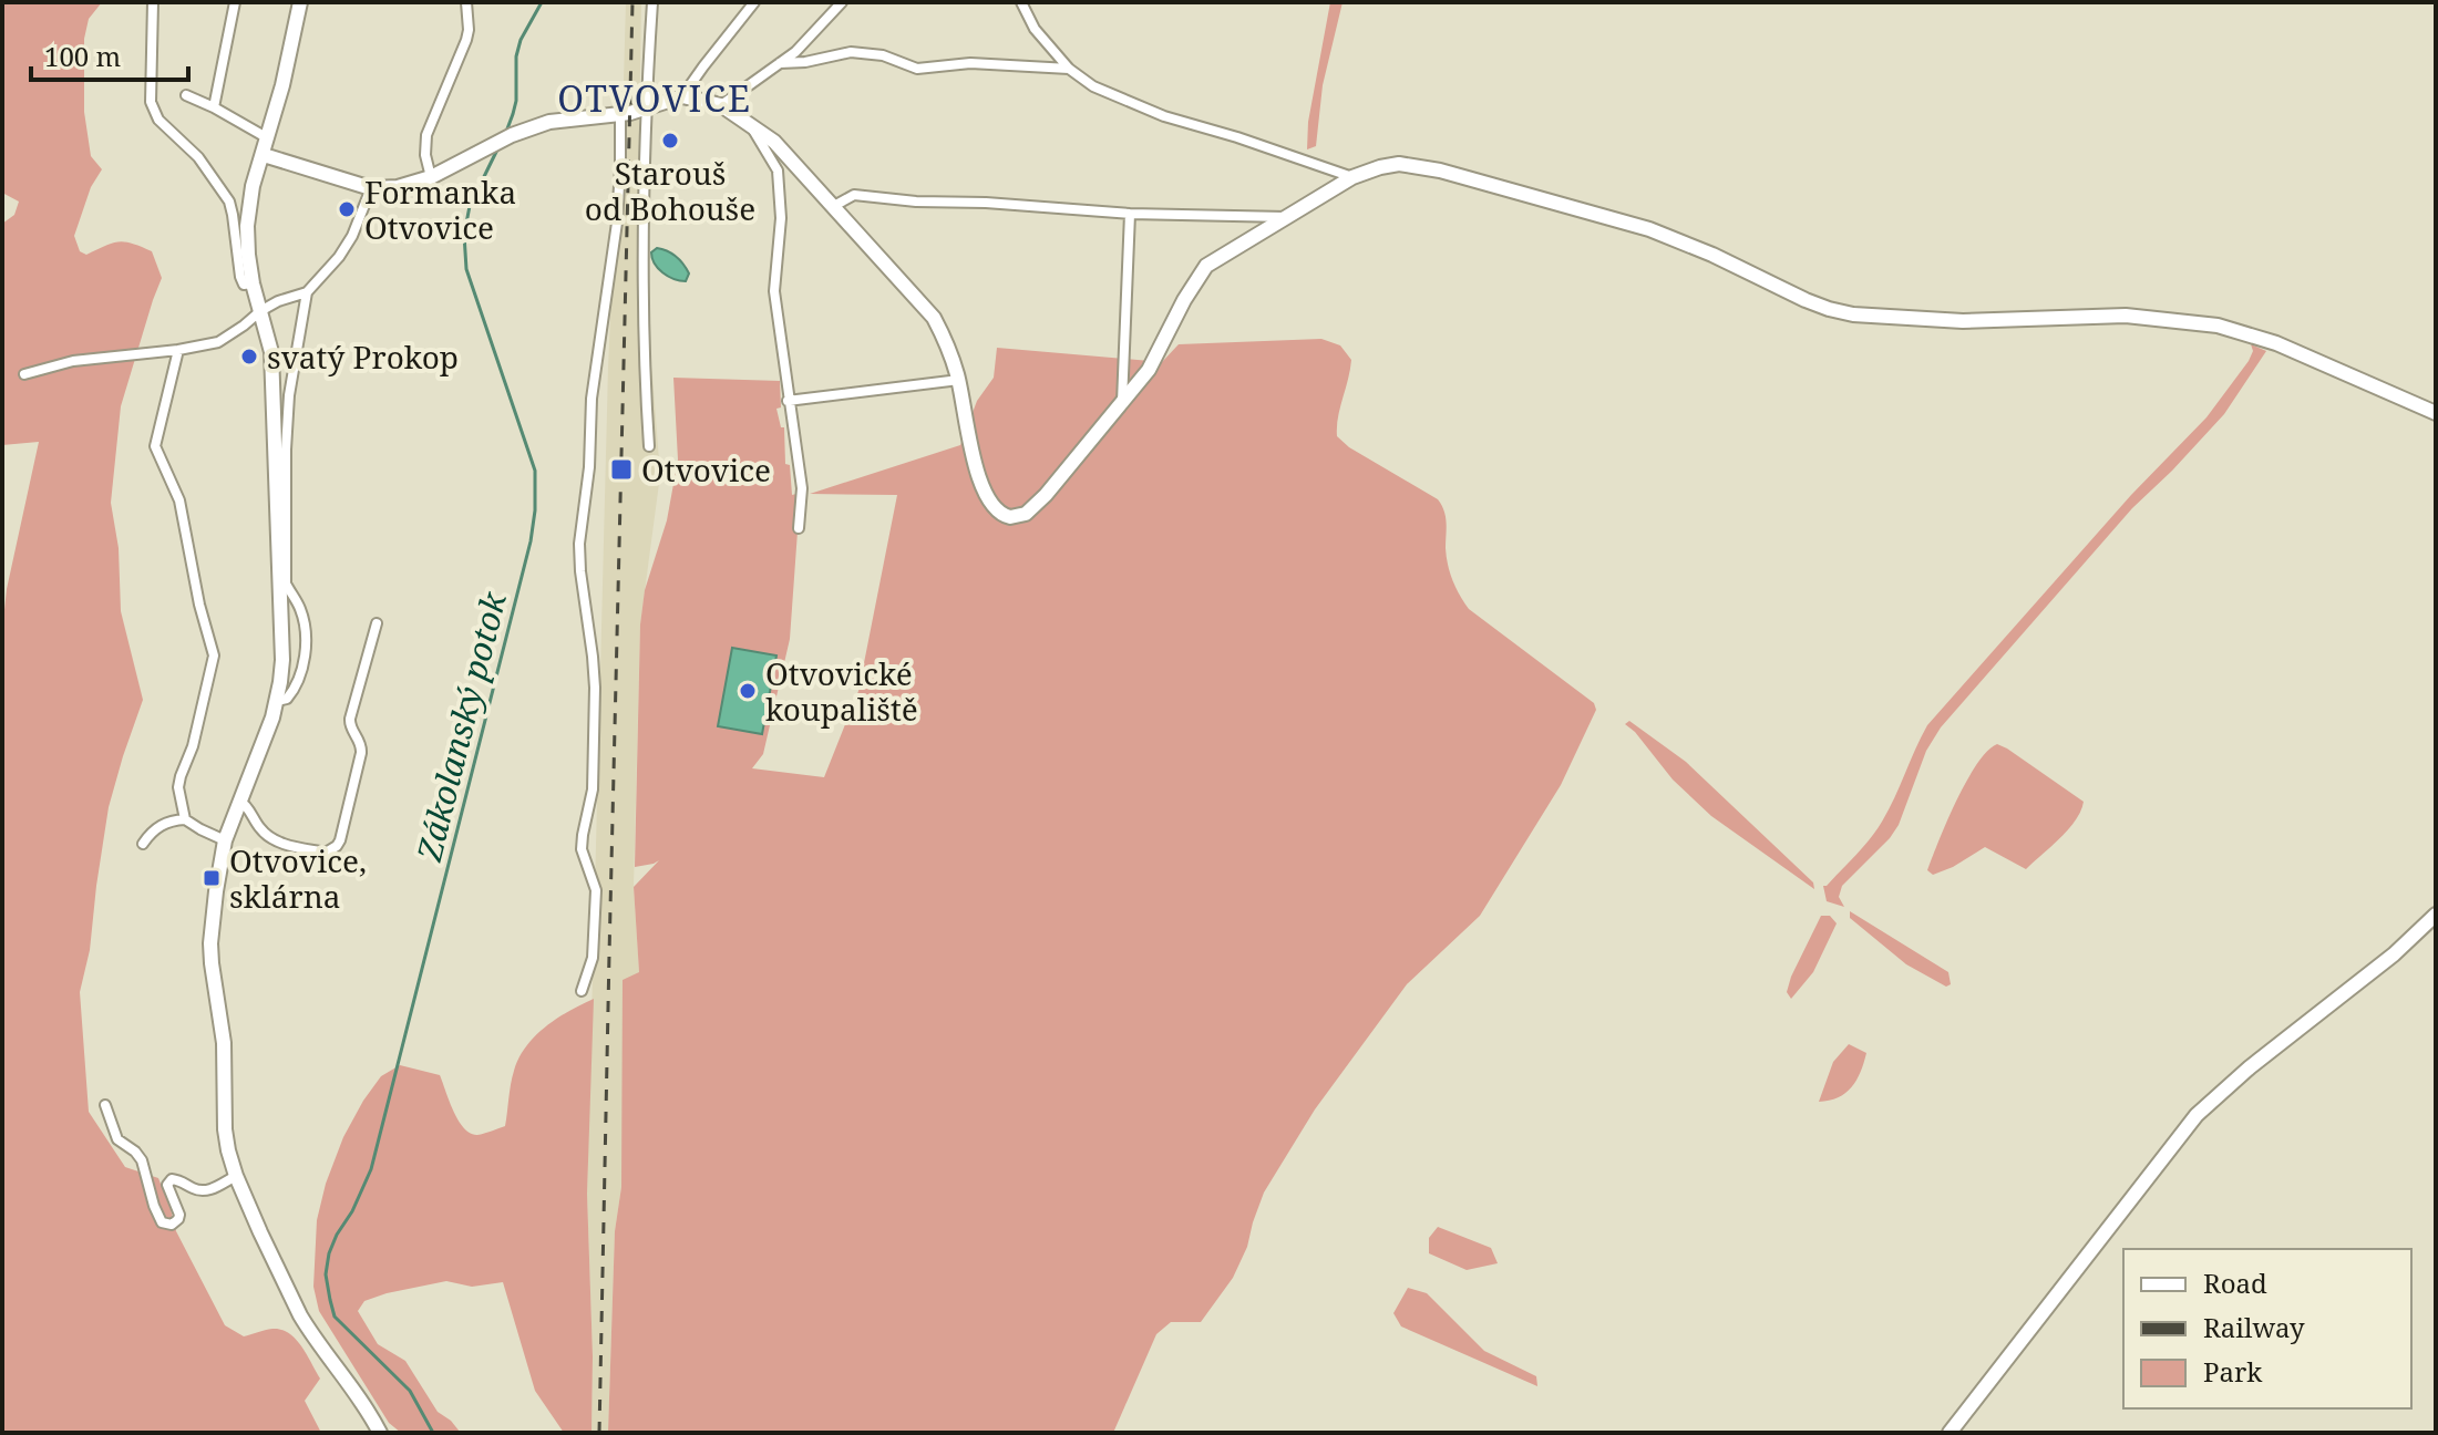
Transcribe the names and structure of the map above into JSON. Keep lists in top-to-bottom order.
{
  "districts": ["OTVOVICE"],
  "water": ["Zákolanský potok"],
  "places": {
    "other": [
      "Starouš od Bohouše",
      "Formanka Otvovice",
      "svatý Prokop",
      "Otvovické koupaliště"
    ],
    "transit": ["Otvovice", "Otvovice, sklárna"]
  },
  "legend": ["Road", "Railway", "Park"],
  "scale_bar": "100 m"
}
